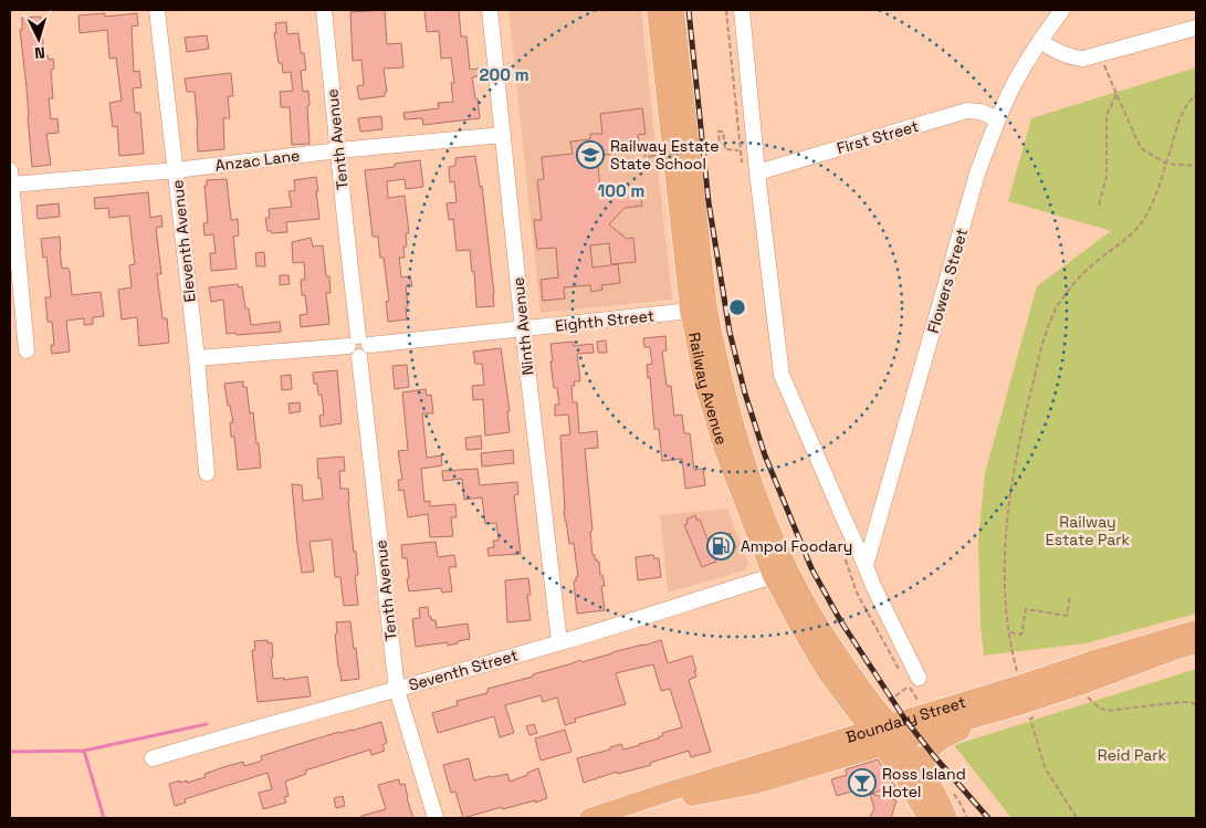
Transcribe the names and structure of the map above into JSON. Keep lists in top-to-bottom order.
{
  "streets": {
    "main road": ["Railway Avenue", "Boundary Street"],
    "street": [
      "First Street",
      "Tenth Avenue",
      "Anzac Lane",
      "Eleventh Avenue",
      "Flowers Street",
      "Eighth Street",
      "Ninth Avenue",
      "Seventh Street"
    ]
  },
  "crossings": [
    ["First Street", "Flowers Street"],
    ["Tenth Avenue", "Anzac Lane"],
    ["Tenth Avenue", "Eighth Street"],
    ["Tenth Avenue", "Seventh Street"],
    ["Anzac Lane", "Eleventh Avenue"],
    ["Anzac Lane", "Ninth Avenue"],
    ["Eleventh Avenue", "Eighth Street"],
    ["Eighth Street", "Ninth Avenue"],
    ["Eighth Street", "Railway Avenue"],
    ["Ninth Avenue", "Seventh Street"],
    ["Railway Avenue", "Seventh Street"],
    ["Railway Avenue", "Boundary Street"]
  ],
  "parks": ["Railway Estate Park", "Reid Park"],
  "places": {
    "school or university": ["Railway Estate State School"],
    "fuel station": ["Ampol Foodary"],
    "bar": ["Ross Island Hotel"]
  },
  "north": "bottom",
  "rings": ["200 m", "100 m"]
}
